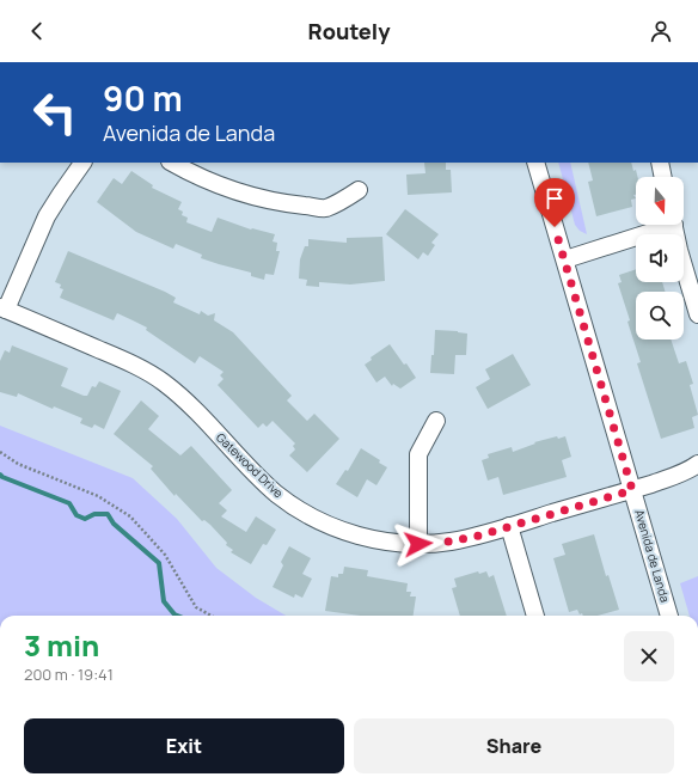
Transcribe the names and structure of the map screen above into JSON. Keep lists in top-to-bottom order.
{
  "streets": {
    "street": ["Gatewood Drive", "Avenida de Landa"]
  },
  "crossings": [
    ["Gatewood Drive", "Avenida de Landa"]
  ],
  "north": "bottom",
  "page": {
    "header": "Routely",
    "turn": ["90 m", "Avenida de Landa"],
    "heading": ["3 min", "200 m · 19:41"],
    "buttons": ["Exit", "Share"]
  }
}
